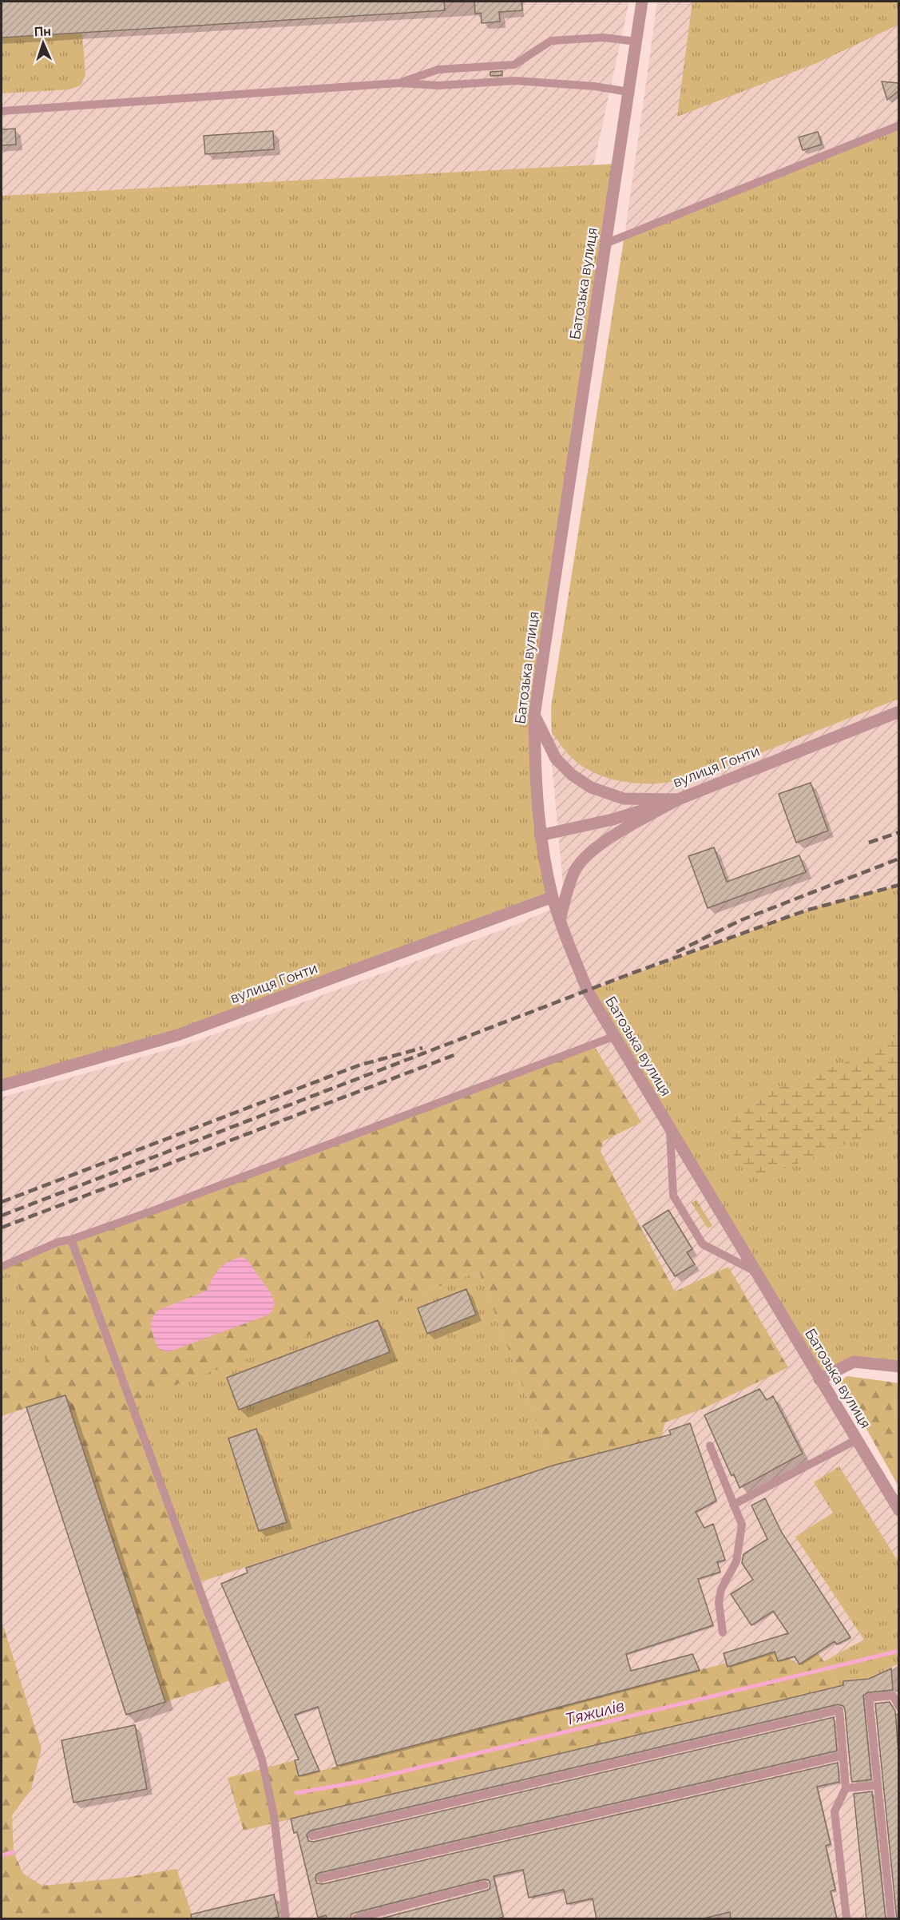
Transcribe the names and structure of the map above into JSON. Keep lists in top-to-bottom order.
{
  "streets": {
    "street": ["Батозька вулиця", "вулиця Гонти"]
  },
  "crossings": [
    ["Батозька вулиця", "вулиця Гонти"]
  ],
  "water": ["Тяжилів"],
  "north": "top"
}
